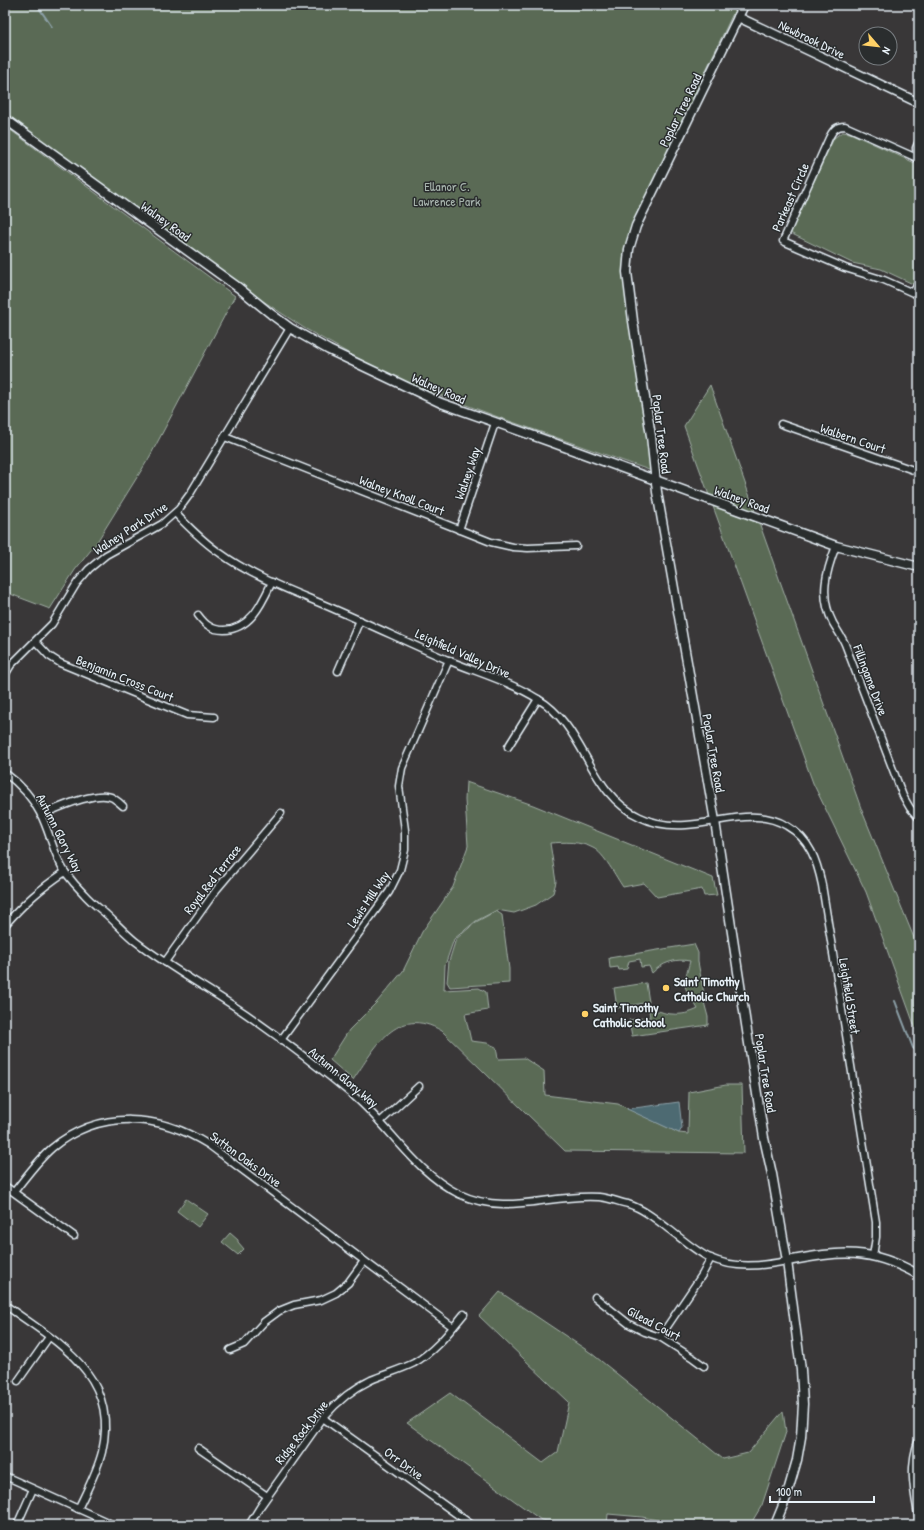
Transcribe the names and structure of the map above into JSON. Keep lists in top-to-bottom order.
{
  "streets": {
    "main road": ["Newbrook Drive", "Poplar Tree Road", "Walney Road"],
    "street": [
      "Parkeast Circle",
      "Walbern Court",
      "Walney Way",
      "Walney Knoll Court",
      "Walney Park Drive",
      "Leighfield Valley Drive",
      "Benjamin Cross Court",
      "Fillingame Drive",
      "Autumn Glory Way",
      "Royal Red Terrace",
      "Lewis Mill Way",
      "Leighfield Street",
      "Sutton Oaks Drive",
      "Gilead Court",
      "Ridge Rock Drive",
      "Orr Drive"
    ]
  },
  "crossings": [
    ["Newbrook Drive", "Poplar Tree Road"],
    ["Poplar Tree Road", "Walney Road"],
    ["Poplar Tree Road", "Leighfield Valley Drive"],
    ["Poplar Tree Road", "Autumn Glory Way"],
    ["Poplar Tree Road", "Leighfield Street"],
    ["Walney Road", "Walney Way"],
    ["Walney Road", "Walney Park Drive"],
    ["Walney Road", "Fillingame Drive"],
    ["Walney Way", "Walney Knoll Court"],
    ["Walney Knoll Court", "Walney Park Drive"],
    ["Walney Park Drive", "Leighfield Valley Drive"],
    ["Walney Park Drive", "Benjamin Cross Court"],
    ["Leighfield Valley Drive", "Lewis Mill Way"],
    ["Leighfield Valley Drive", "Leighfield Street"],
    ["Autumn Glory Way", "Royal Red Terrace"],
    ["Autumn Glory Way", "Lewis Mill Way"],
    ["Sutton Oaks Drive", "Ridge Rock Drive"],
    ["Ridge Rock Drive", "Orr Drive"]
  ],
  "parks": ["Ellanor C. Lawrence Park"],
  "places": ["Saint Timothy Catholic Church", "Saint Timothy Catholic School"],
  "scale_bar": "100 m",
  "north": "bottom right"
}
